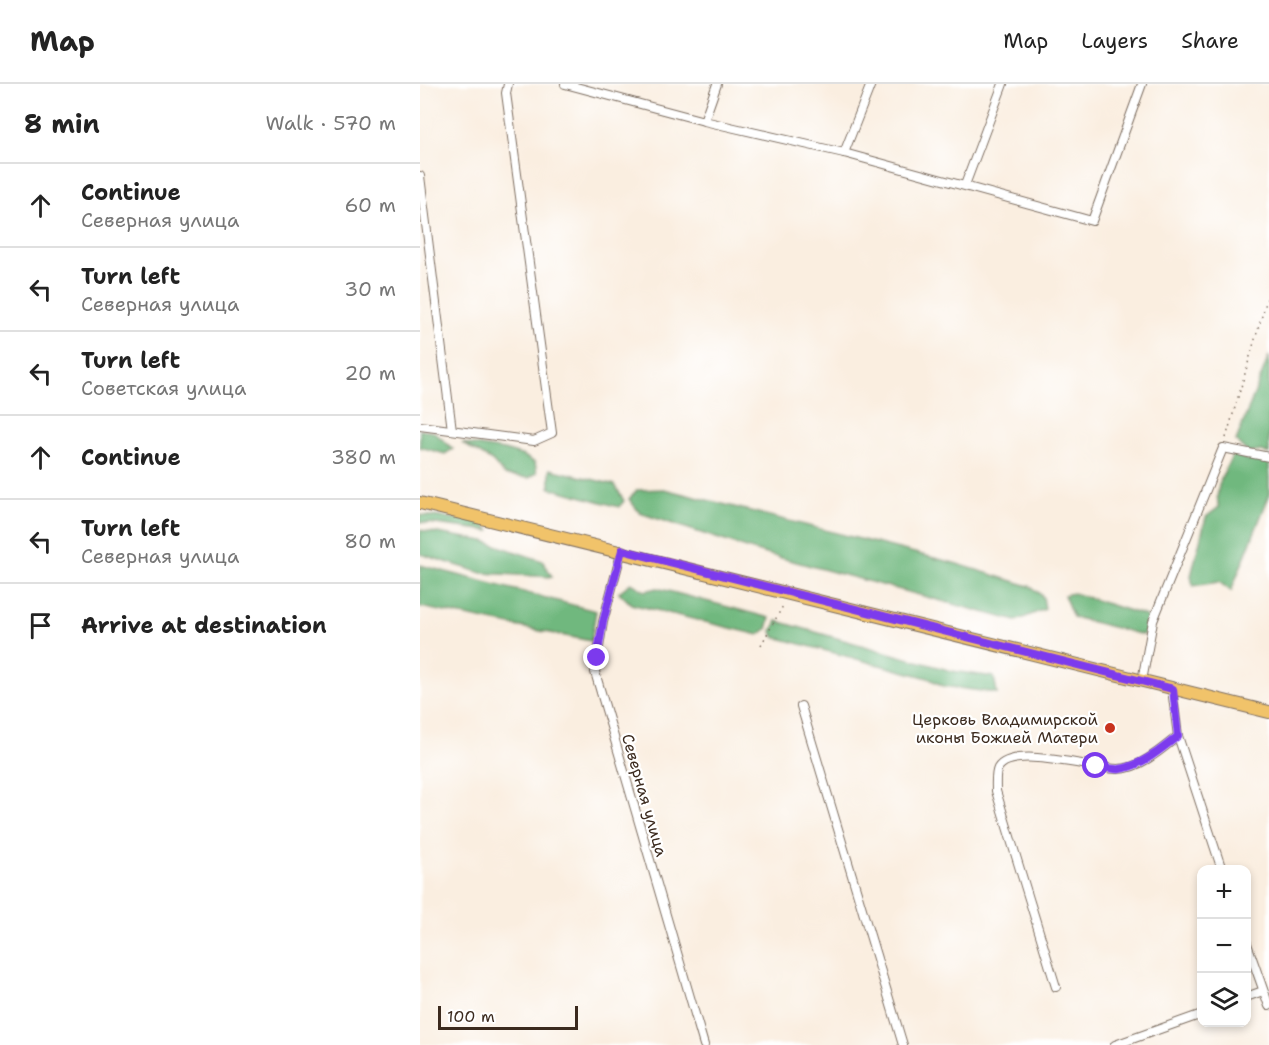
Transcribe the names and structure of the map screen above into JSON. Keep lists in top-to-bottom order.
{
  "streets": {
    "street": ["Северная улица"]
  },
  "places": ["Церковь Владимирской иконы Божией Матери"],
  "scale_bar": "100 m",
  "page": {
    "header": "Map",
    "nav": ["Map", "Layers", "Share"],
    "heading": ["8 min", "Walk · 570 m"],
    "list": [
      ["Continue", "Северная улица", "60 m"],
      ["Turn left", "Северная улица", "30 m"],
      ["Turn left", "Советская улица", "20 m"],
      ["Continue", "380 m"],
      ["Turn left", "Северная улица", "80 m"],
      "Arrive at destination"
    ],
    "map_buttons": ["+", "−"],
    "scale": "100 m"
  }
}
